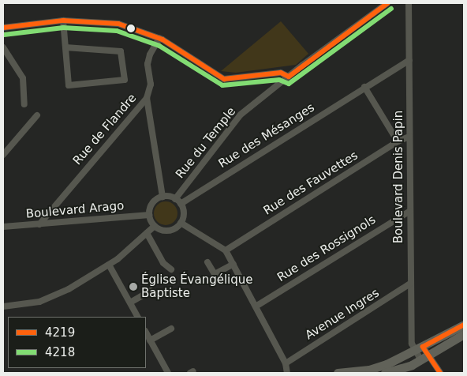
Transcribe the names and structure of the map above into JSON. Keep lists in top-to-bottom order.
{
  "streets": {
    "street": [
      "Rue de Flandre",
      "Rue des Mésanges",
      "Rue du Temple",
      "Boulevard Denis Papin",
      "Rue des Fauvettes",
      "Boulevard Arago",
      "Rue des Rossignols",
      "Avenue Ingres"
    ]
  },
  "crossings": [
    ["Rue de Flandre", "Boulevard Arago"],
    ["Rue des Mésanges", "Rue du Temple"],
    ["Rue des Mésanges", "Boulevard Denis Papin"],
    ["Rue des Mésanges", "Boulevard Arago"],
    ["Rue du Temple", "Boulevard Arago"],
    ["Boulevard Denis Papin", "Rue des Fauvettes"],
    ["Boulevard Denis Papin", "Rue des Rossignols"],
    ["Boulevard Denis Papin", "Avenue Ingres"]
  ],
  "places": ["Église Évangélique Baptiste"],
  "lines": ["transit line 4219", "transit line 4218"],
  "legend": ["4219", "4218"]
}
